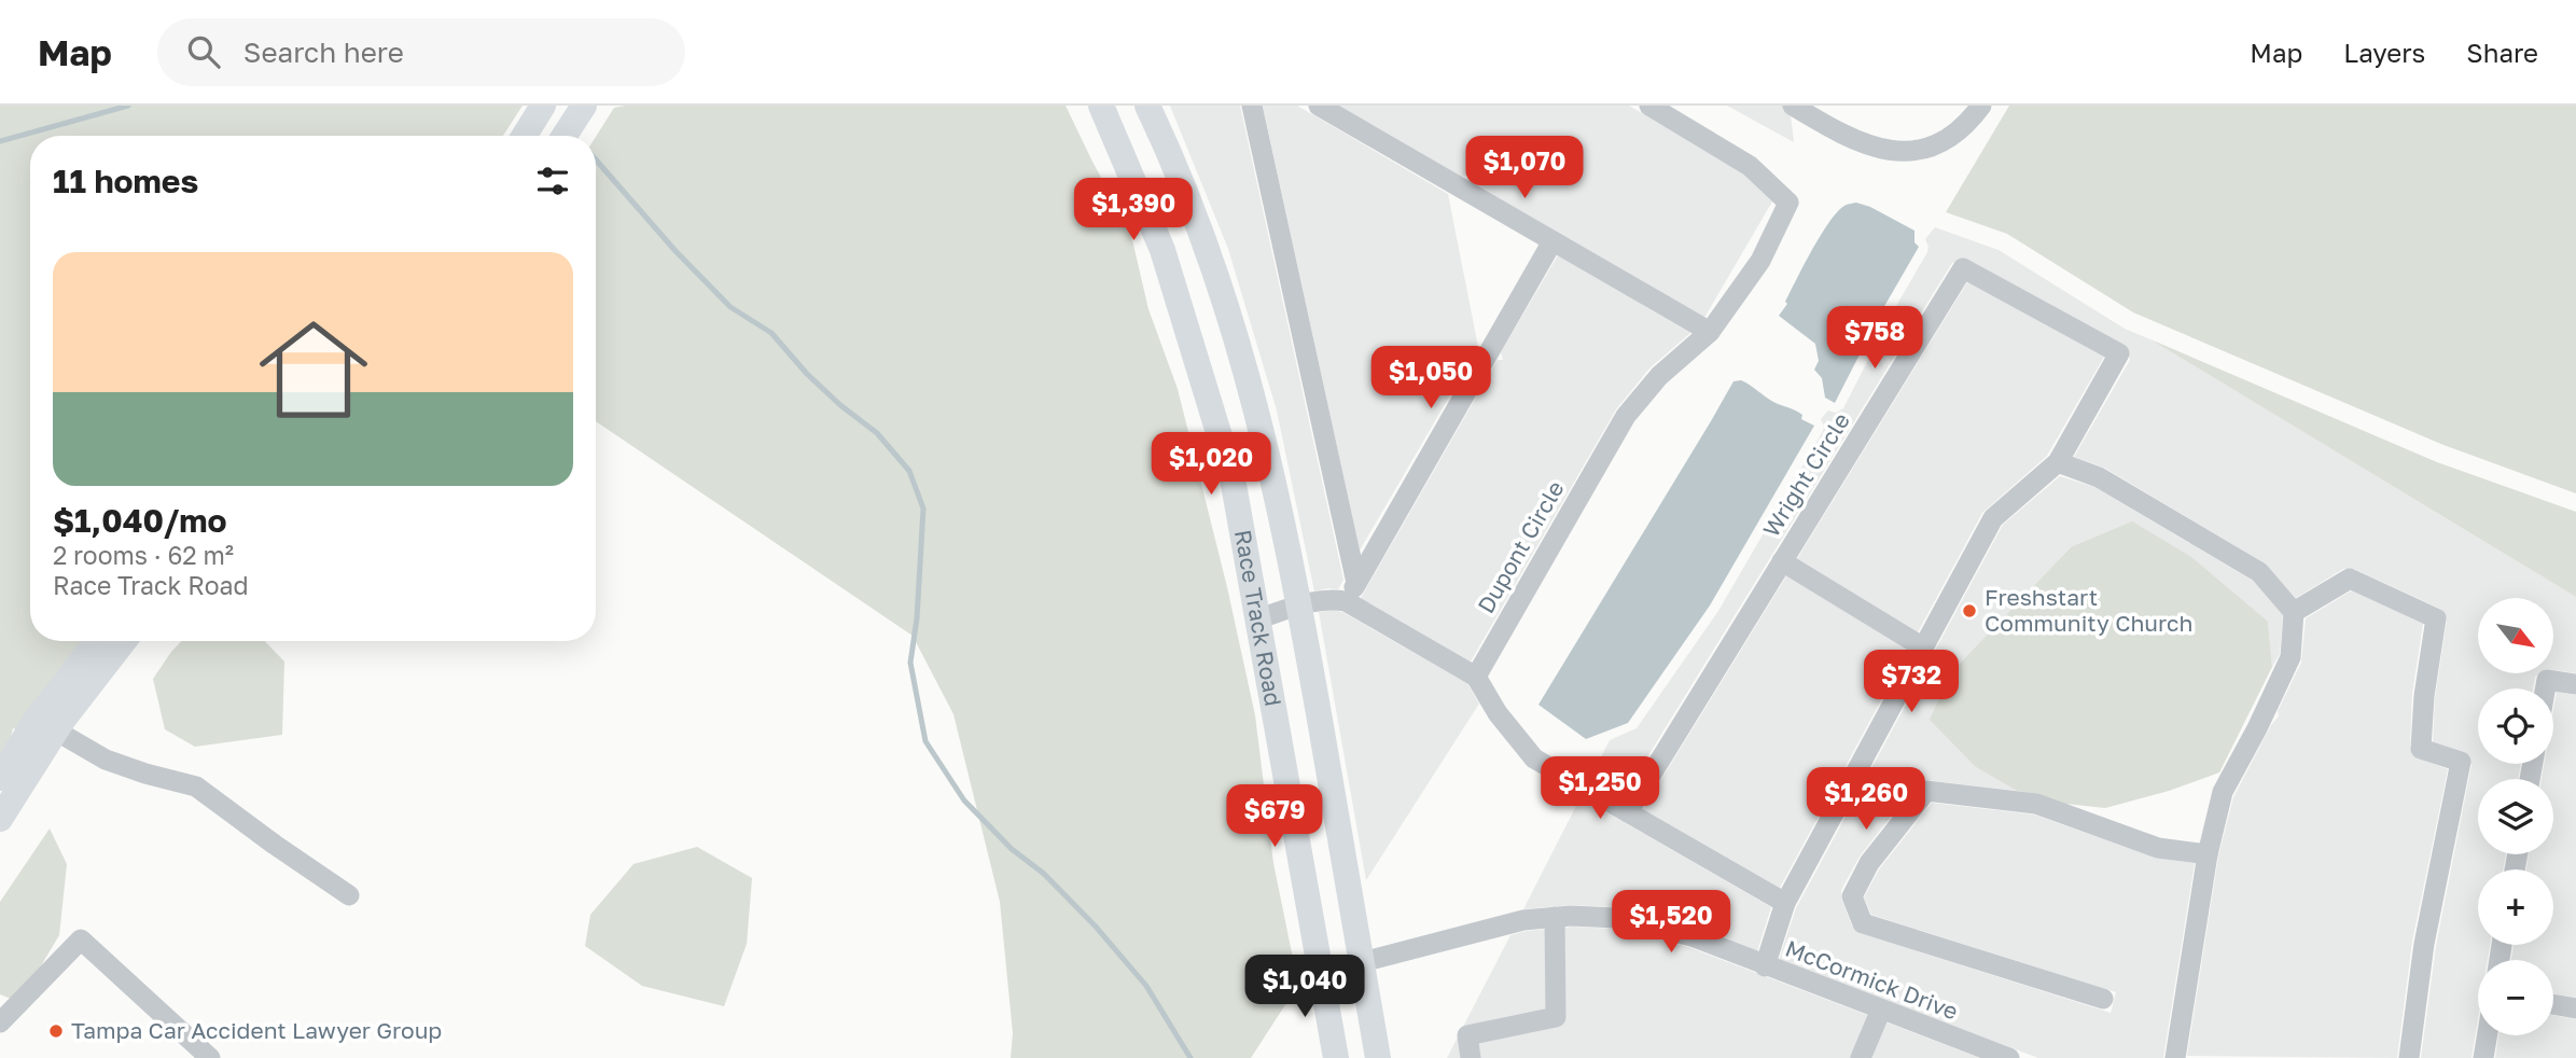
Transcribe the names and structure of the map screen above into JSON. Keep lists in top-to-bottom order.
{
  "streets": {
    "main road": ["Race Track Road"],
    "street": ["Wright Circle", "Dupont Circle", "McCormick Drive"]
  },
  "crossings": [
    ["Wright Circle", "McCormick Drive"],
    ["Race Track Road", "McCormick Drive"]
  ],
  "places": ["Freshstart Community Church", "Tampa Car Accident Lawyer Group"],
  "north": "bottom right",
  "page": {
    "header": "Map",
    "search": "Search here",
    "nav": ["Map", "Layers", "Share"],
    "price": [
      "$1,070",
      "$1,390",
      "$758",
      "$1,050",
      "$1,020",
      "$732",
      "$1,250",
      "$1,260",
      "$679",
      "$1,520",
      "$1,040"
    ],
    "heading": "11 homes",
    "list": [
      {
        "name": "$1,040/mo",
        "note": "2 rooms · 62 m² · Race Track Road"
      }
    ],
    "map_buttons": ["+", "−"]
  }
}
